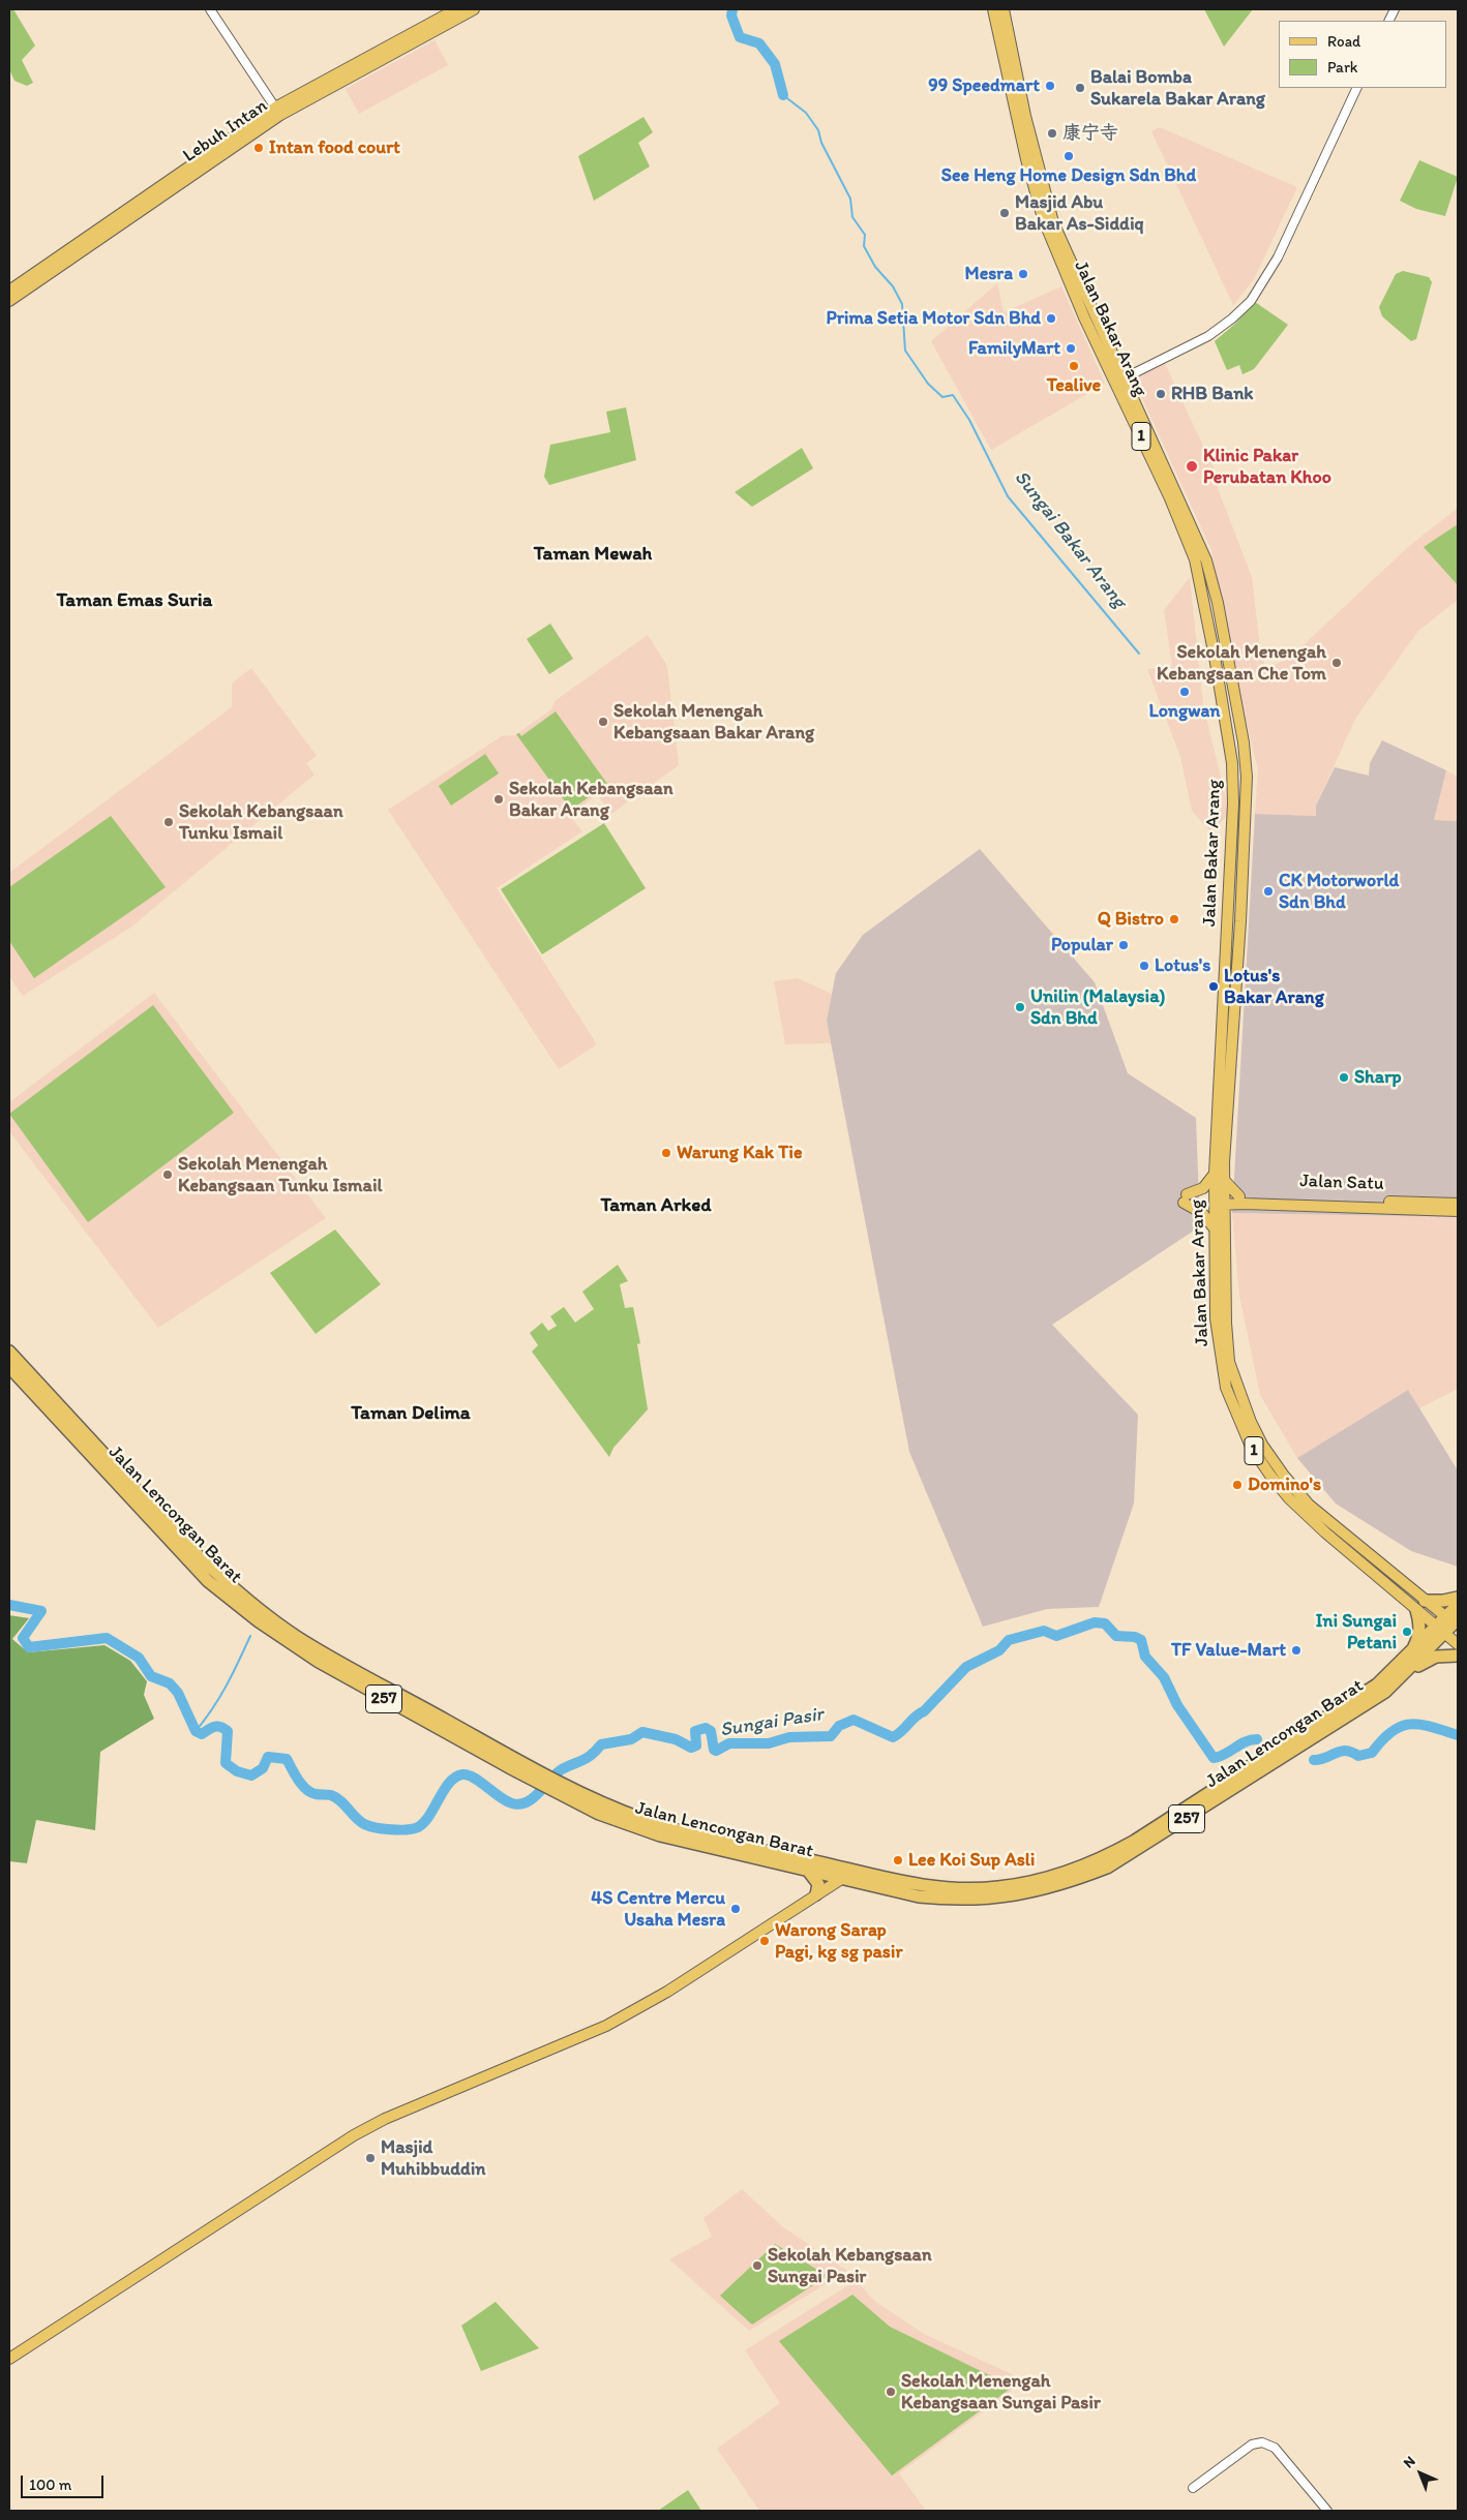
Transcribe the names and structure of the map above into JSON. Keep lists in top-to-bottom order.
{
  "streets": {
    "highway": ["Jalan Lencongan Barat", "257"],
    "main road": [
      "Lebuh Intan",
      "Jalan Bakar Arang",
      "1",
      "Jalan Satu"
    ]
  },
  "crossings": [
    ["Jalan Bakar Arang", "Jalan Satu"],
    ["Jalan Bakar Arang", "Jalan Lencongan Barat"],
    ["Jalan Bakar Arang", "257"],
    ["Jalan Lencongan Barat", "257"]
  ],
  "districts": [
    "Taman Mewah",
    "Taman Emas Suria",
    "Taman Arked",
    "Taman Delima"
  ],
  "water": ["Sungai Bakar Arang", "Sungai Pasir"],
  "places": [
    "99 Speedmart",
    "Balai Bomba Sukarela Bakar Arang",
    "康宁寺",
    "Intan food court",
    "See Heng Home Design Sdn Bhd",
    "Masjid Abu Bakar As-Siddiq",
    "Mesra",
    "Prima Setia Motor Sdn Bhd",
    "FamilyMart",
    "Tealive",
    "RHB Bank",
    "Klinic Pakar Perubatan Khoo",
    "Sekolah Menengah Kebangsaan Che Tom",
    "Longwan",
    "Sekolah Menengah Kebangsaan Bakar Arang",
    "Sekolah Kebangsaan Bakar Arang",
    "Sekolah Kebangsaan Tunku Ismail",
    "CK Motorworld Sdn Bhd",
    "Q Bistro",
    "Popular",
    "Lotus's",
    "Lotus's Bakar Arang",
    "Unilin (Malaysia) Sdn Bhd",
    "Sharp",
    "Warung Kak Tie",
    "Sekolah Menengah Kebangsaan Tunku Ismail",
    "Domino's",
    "Ini Sungai Petani",
    "TF Value-Mart",
    "Lee Koi Sup Asli",
    "4S Centre Mercu Usaha Mesra",
    "Warong Sarap Pagi, kg sg pasir",
    "Masjid Muhibbuddin",
    "Sekolah Kebangsaan Sungai Pasir",
    "Sekolah Menengah Kebangsaan Sungai Pasir"
  ],
  "legend": ["Road", "Park"],
  "scale_bar": "100 m",
  "north": "top left"
}
